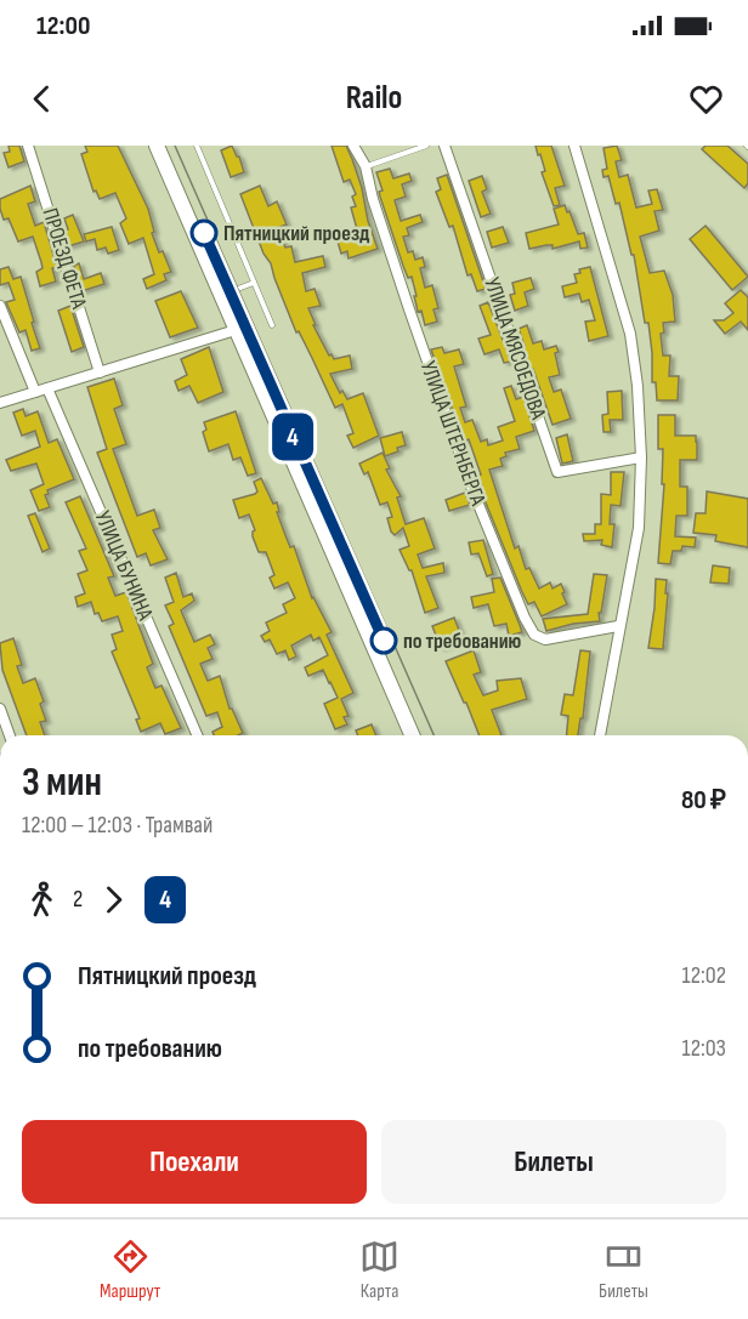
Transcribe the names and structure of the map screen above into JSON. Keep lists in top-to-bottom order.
{
  "streets": {
    "street": [
      "ПРОЕЗД ФЕТА",
      "УЛИЦА МЯСОЕДОВА",
      "УЛИЦА ШТЕРНБЕРГА",
      "УЛИЦА БУНИНА"
    ]
  },
  "places": ["Пятницкий проезд", "по требованию"],
  "lines": ["tram line 4"],
  "page": {
    "status": "12:00",
    "header": "Railo",
    "on_map": "4",
    "heading": ["3 мин", "12:00 – 12:03 · Трамвай", "80 ₽"],
    "legs": ["2", "4"],
    "list": [
      {
        "name": "Пятницкий проезд",
        "value": "12:02"
      },
      {
        "name": "по требованию",
        "value": "12:03"
      }
    ],
    "buttons": ["Поехали", "Билеты"],
    "tabs": ["Маршрут", "Карта", "Билеты"]
  }
}
